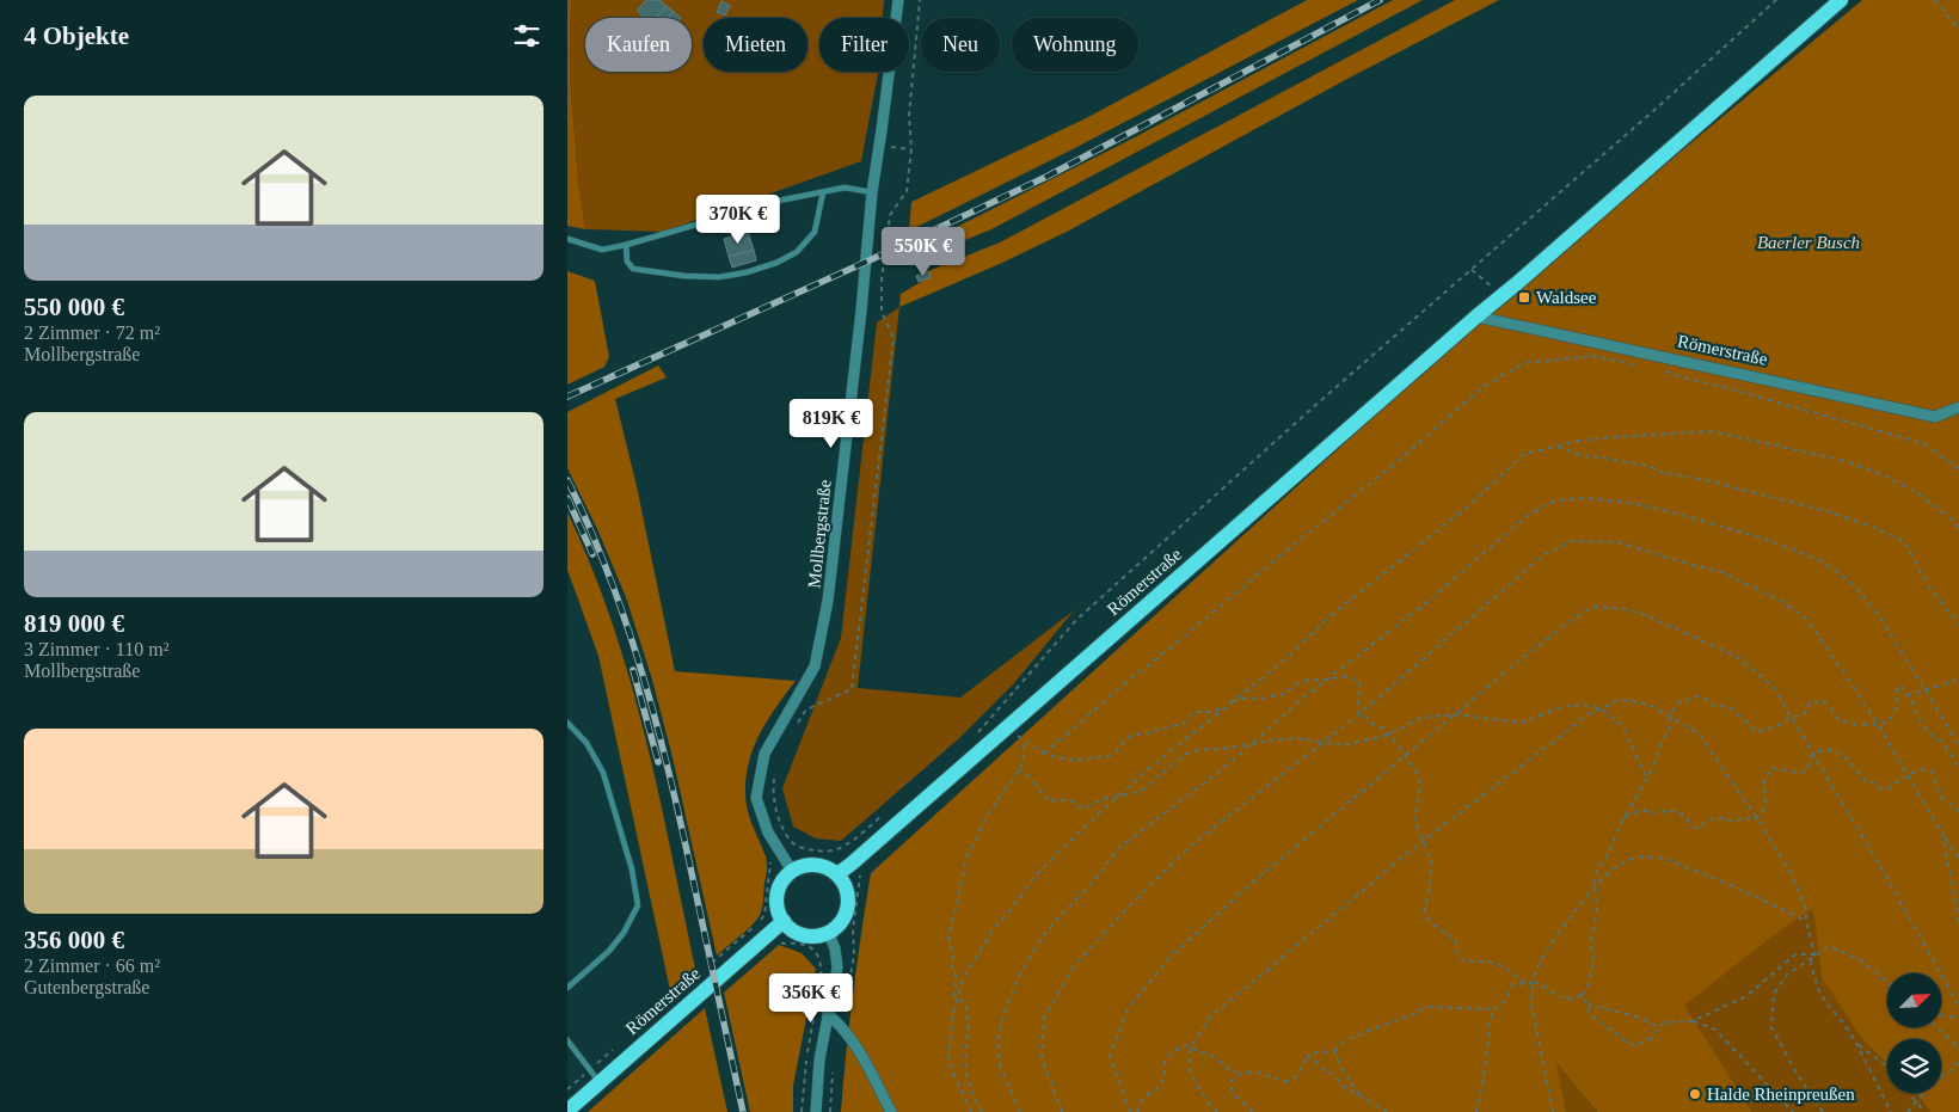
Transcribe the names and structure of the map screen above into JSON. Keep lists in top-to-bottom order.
{
  "streets": {
    "main road": ["Römerstraße"],
    "street": ["Mollbergstraße"]
  },
  "crossings": [
    ["Römerstraße", "Mollbergstraße"]
  ],
  "parks": ["Baerler Busch"],
  "places": {
    "transit": ["Waldsee"],
    "other": ["Halde Rheinpreußen"]
  },
  "north": "top right",
  "page": {
    "heading": "4 Objekte",
    "chip": [
      "Kaufen",
      "Mieten",
      "Filter",
      "Neu",
      "Wohnung"
    ],
    "list": [
      {
        "name": "550 000 €",
        "note": "2 Zimmer · 72 m² · Mollbergstraße"
      },
      {
        "name": "819 000 €",
        "note": "3 Zimmer · 110 m² · Mollbergstraße"
      },
      {
        "name": "356 000 €",
        "note": "2 Zimmer · 66 m² · Gutenbergstraße"
      }
    ],
    "price": [
      "370K €",
      "550K €",
      "819K €",
      "356K €"
    ]
  }
}
